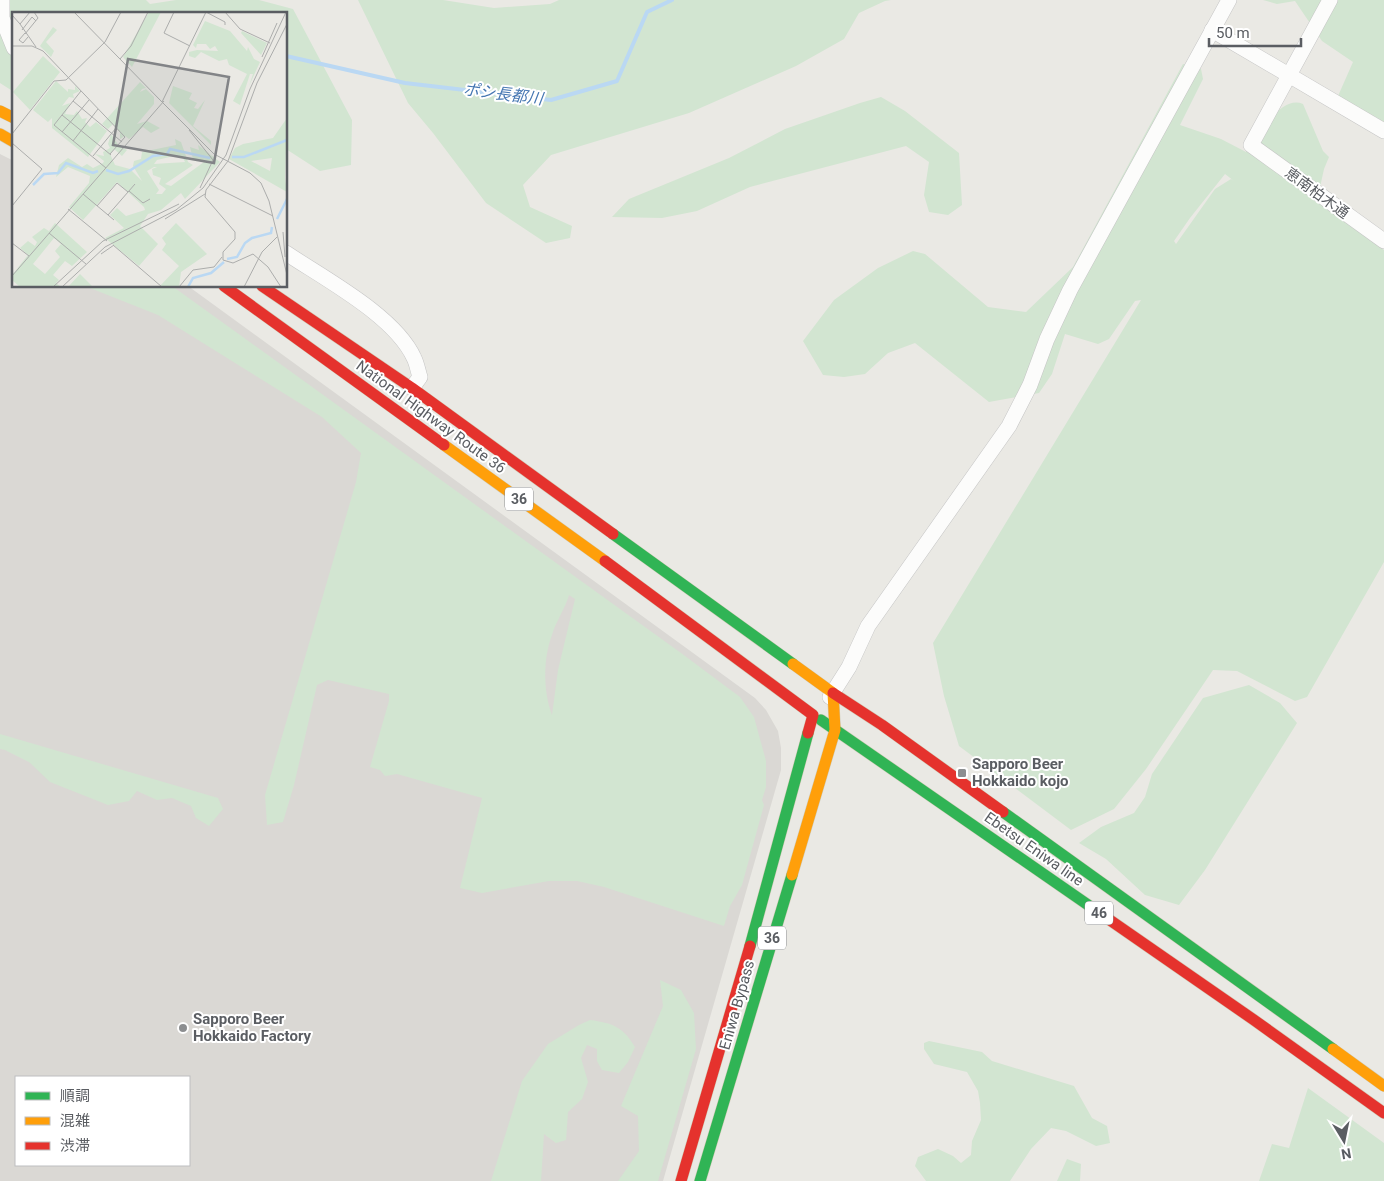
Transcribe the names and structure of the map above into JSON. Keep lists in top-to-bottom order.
{
  "streets": {
    "main road": [
      "National Highway Route 36",
      "36",
      "Ebetsu Eniwa line",
      "46",
      "Eniwa Bypass"
    ],
    "street": ["恵南柏木通"]
  },
  "crossings": [
    ["National Highway Route 36", "Ebetsu Eniwa line"],
    ["National Highway Route 36", "Eniwa Bypass"],
    ["Ebetsu Eniwa line", "Eniwa Bypass"]
  ],
  "water": ["ポシ長都川"],
  "places": {
    "transit": ["Sapporo Beer Hokkaido kojo"],
    "other": ["Sapporo Beer Hokkaido Factory"]
  },
  "legend": ["順調", "混雑", "渋滞"],
  "scale_bar": "50 m",
  "north": "bottom"
}
